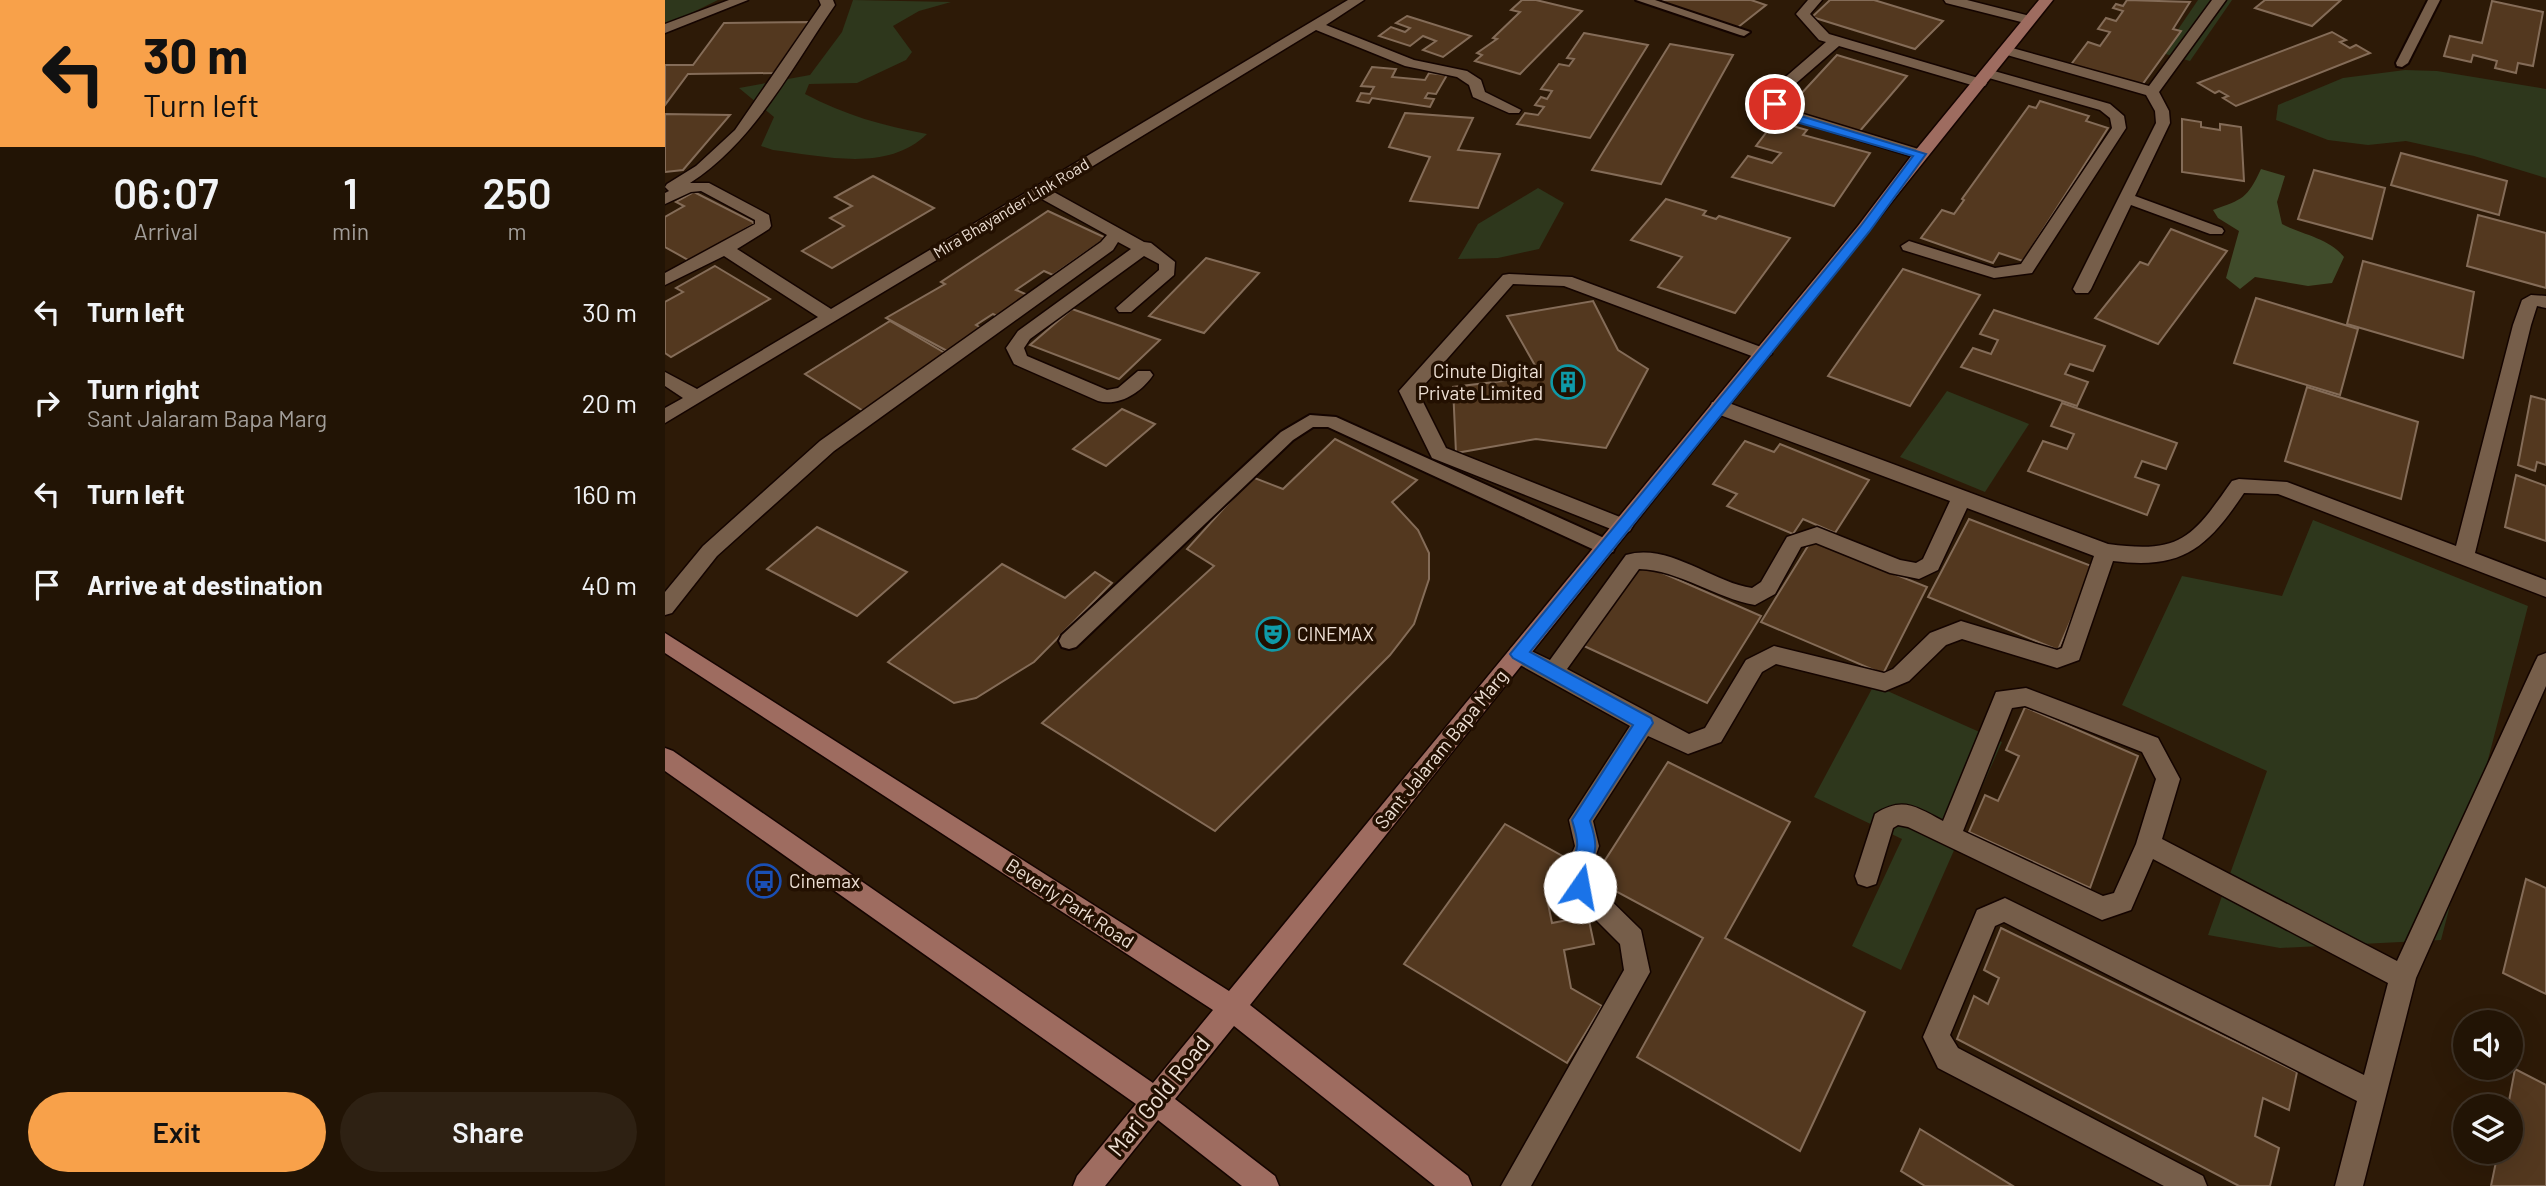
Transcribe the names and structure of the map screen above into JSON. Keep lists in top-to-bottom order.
{
  "streets": {
    "street": [
      "Mira Bhayander Link Road",
      "Sant Jalaram Bapa Marg",
      "Beverly Park Road",
      "Mari Gold Road"
    ]
  },
  "crossings": [
    ["Sant Jalaram Bapa Marg", "Beverly Park Road"],
    ["Sant Jalaram Bapa Marg", "Mari Gold Road"],
    ["Beverly Park Road", "Mari Gold Road"]
  ],
  "places": {
    "building": ["Cinute Digital Private Limited"],
    "theatre": ["CINEMAX"],
    "bus stop": ["Cinemax"]
  },
  "page": {
    "turn": ["30 m", "Turn left"],
    "eta": [
      "06:07",
      "Arrival",
      "1",
      "min",
      "250",
      "m"
    ],
    "list": [
      {
        "name": "Turn left",
        "value": "30 m"
      },
      {
        "name": "Turn right",
        "note": "Sant Jalaram Bapa Marg",
        "value": "20 m"
      },
      {
        "name": "Turn left",
        "value": "160 m"
      },
      {
        "name": "Arrive at destination",
        "value": "40 m"
      }
    ],
    "buttons": ["Exit", "Share"]
  }
}
